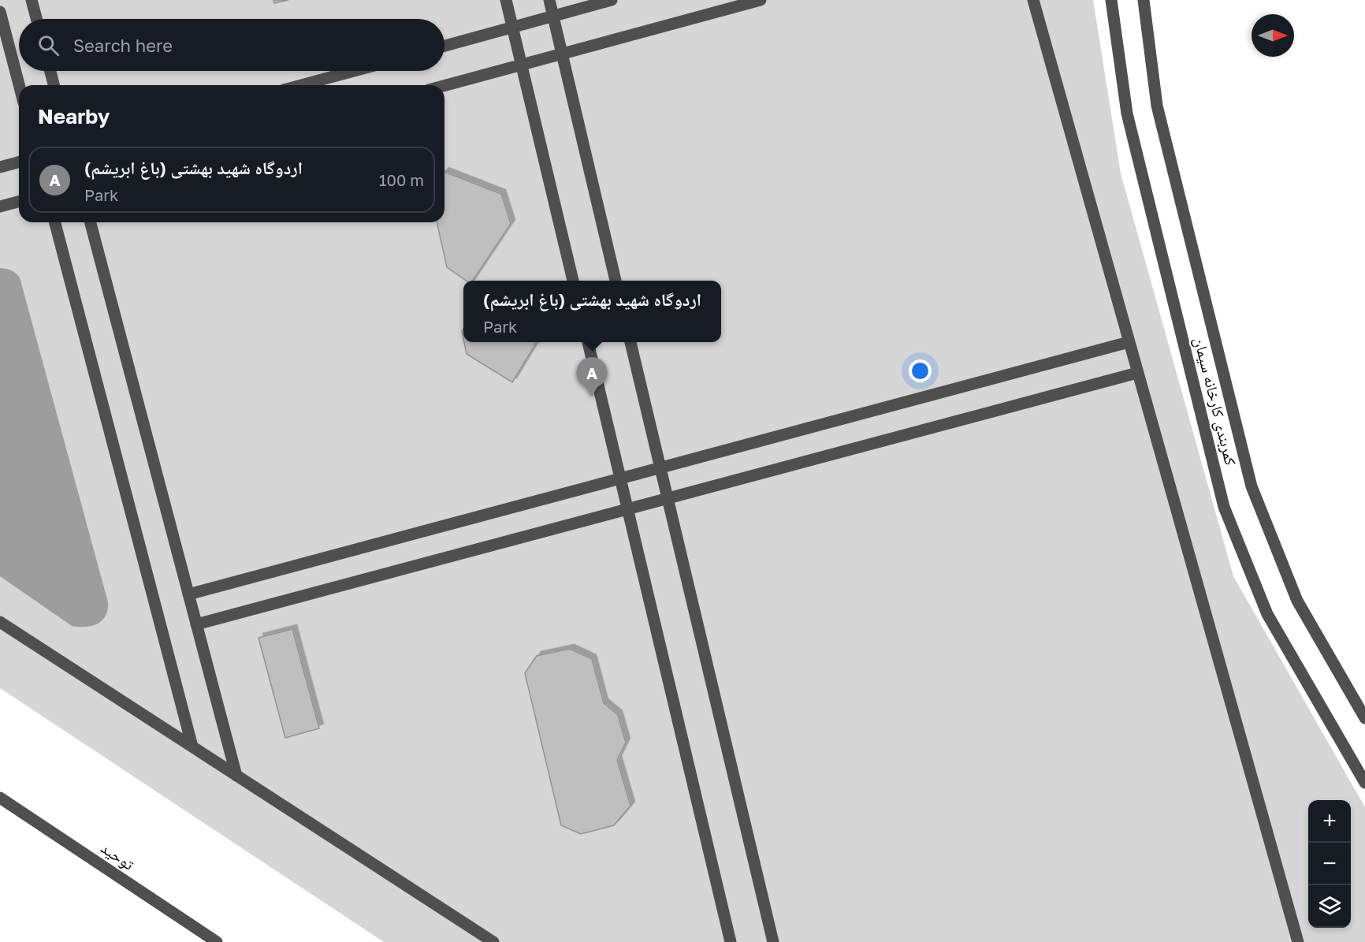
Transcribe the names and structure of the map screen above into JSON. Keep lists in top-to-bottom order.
{
  "streets": {
    "street": ["کمربندی کارخانه سیمان", "توحید"]
  },
  "north": "right",
  "page": {
    "search": "Search here",
    "heading": "Nearby",
    "list": [
      {
        "mark": "A",
        "name": "اردوگاه شهید بهشتی (باغ ابریشم)",
        "note": "Park",
        "value": "100 m"
      }
    ],
    "popup": ["اردوگاه شهید بهشتی (باغ ابریشم)", "Park"],
    "pins": "A",
    "map_buttons": ["+", "−"]
  }
}
